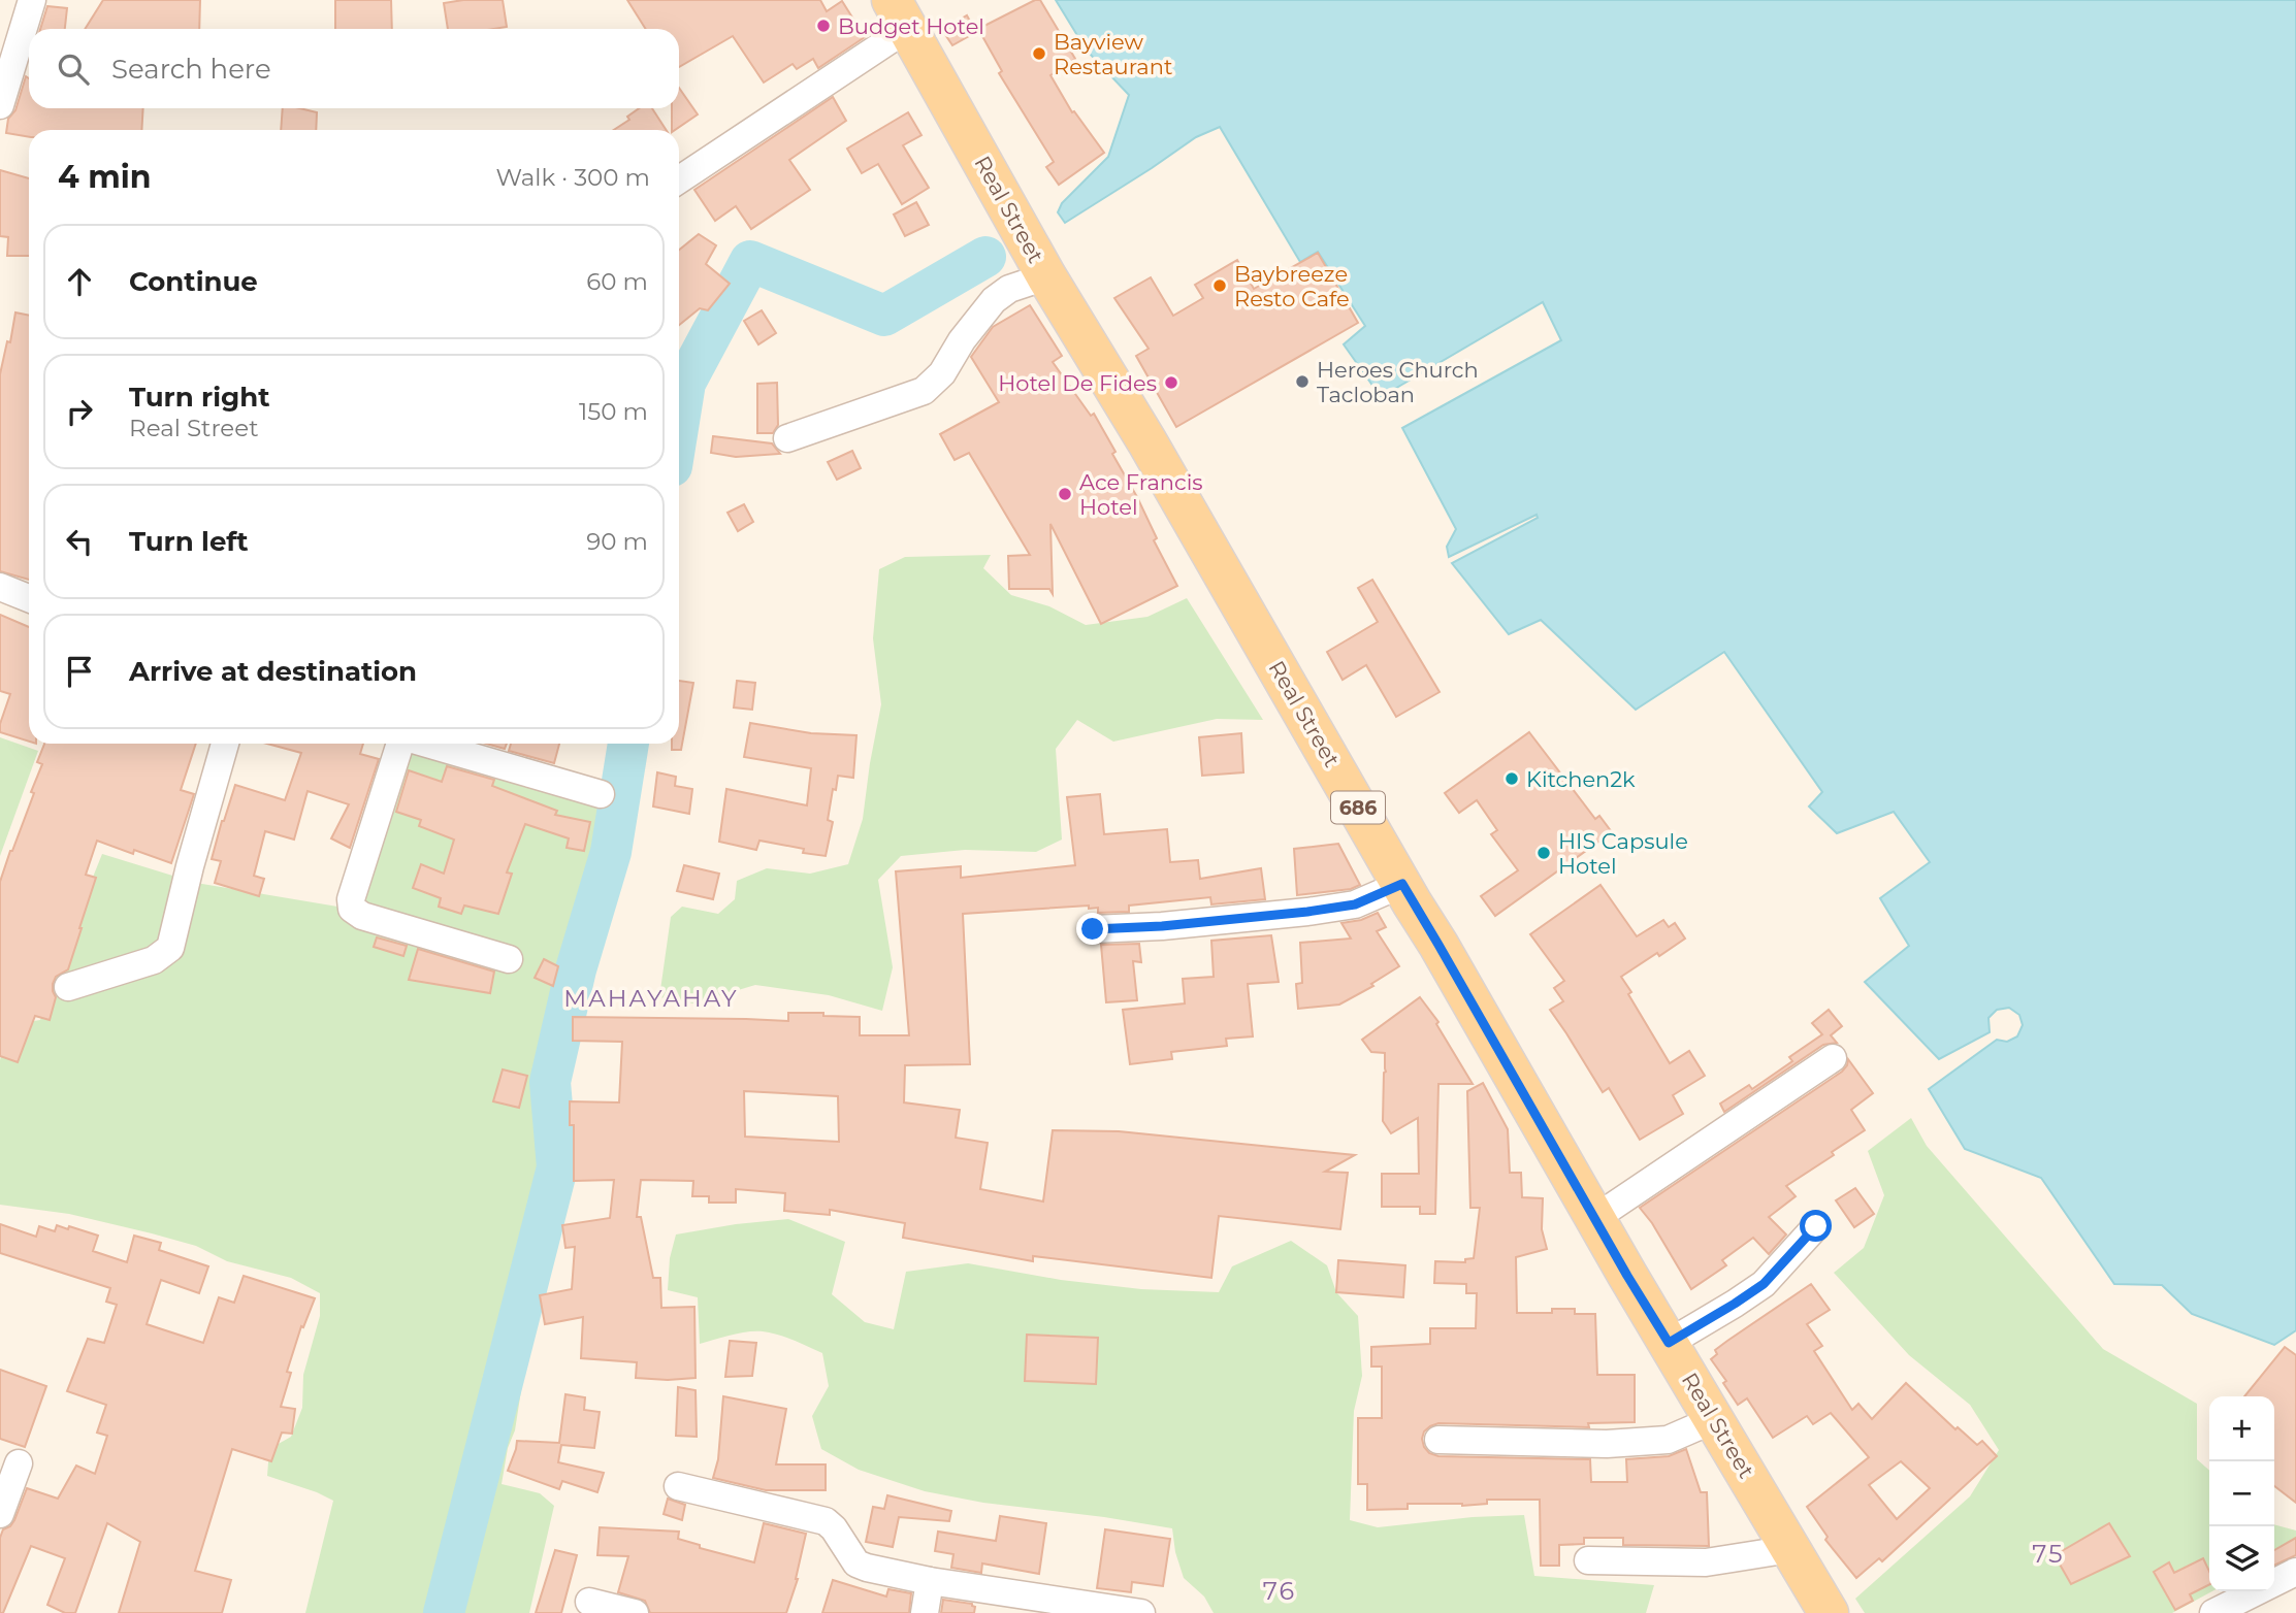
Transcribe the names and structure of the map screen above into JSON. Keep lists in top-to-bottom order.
{
  "streets": {
    "main road": ["Real Street", "686"]
  },
  "districts": ["MAHAYAHAY", "75", "76"],
  "places": [
    "Budget Hotel",
    "Bayview Restaurant",
    "Baybreeze Resto Cafe",
    "Heroes Church Tacloban",
    "Hotel De Fides",
    "Ace Francis Hotel",
    "Kitchen2k",
    "HIS Capsule Hotel"
  ],
  "page": {
    "search": "Search here",
    "heading": ["4 min", "Walk · 300 m"],
    "list": [
      ["Continue", "60 m"],
      ["Turn right", "Real Street", "150 m"],
      ["Turn left", "90 m"],
      "Arrive at destination"
    ],
    "map_buttons": ["+", "−"]
  }
}
